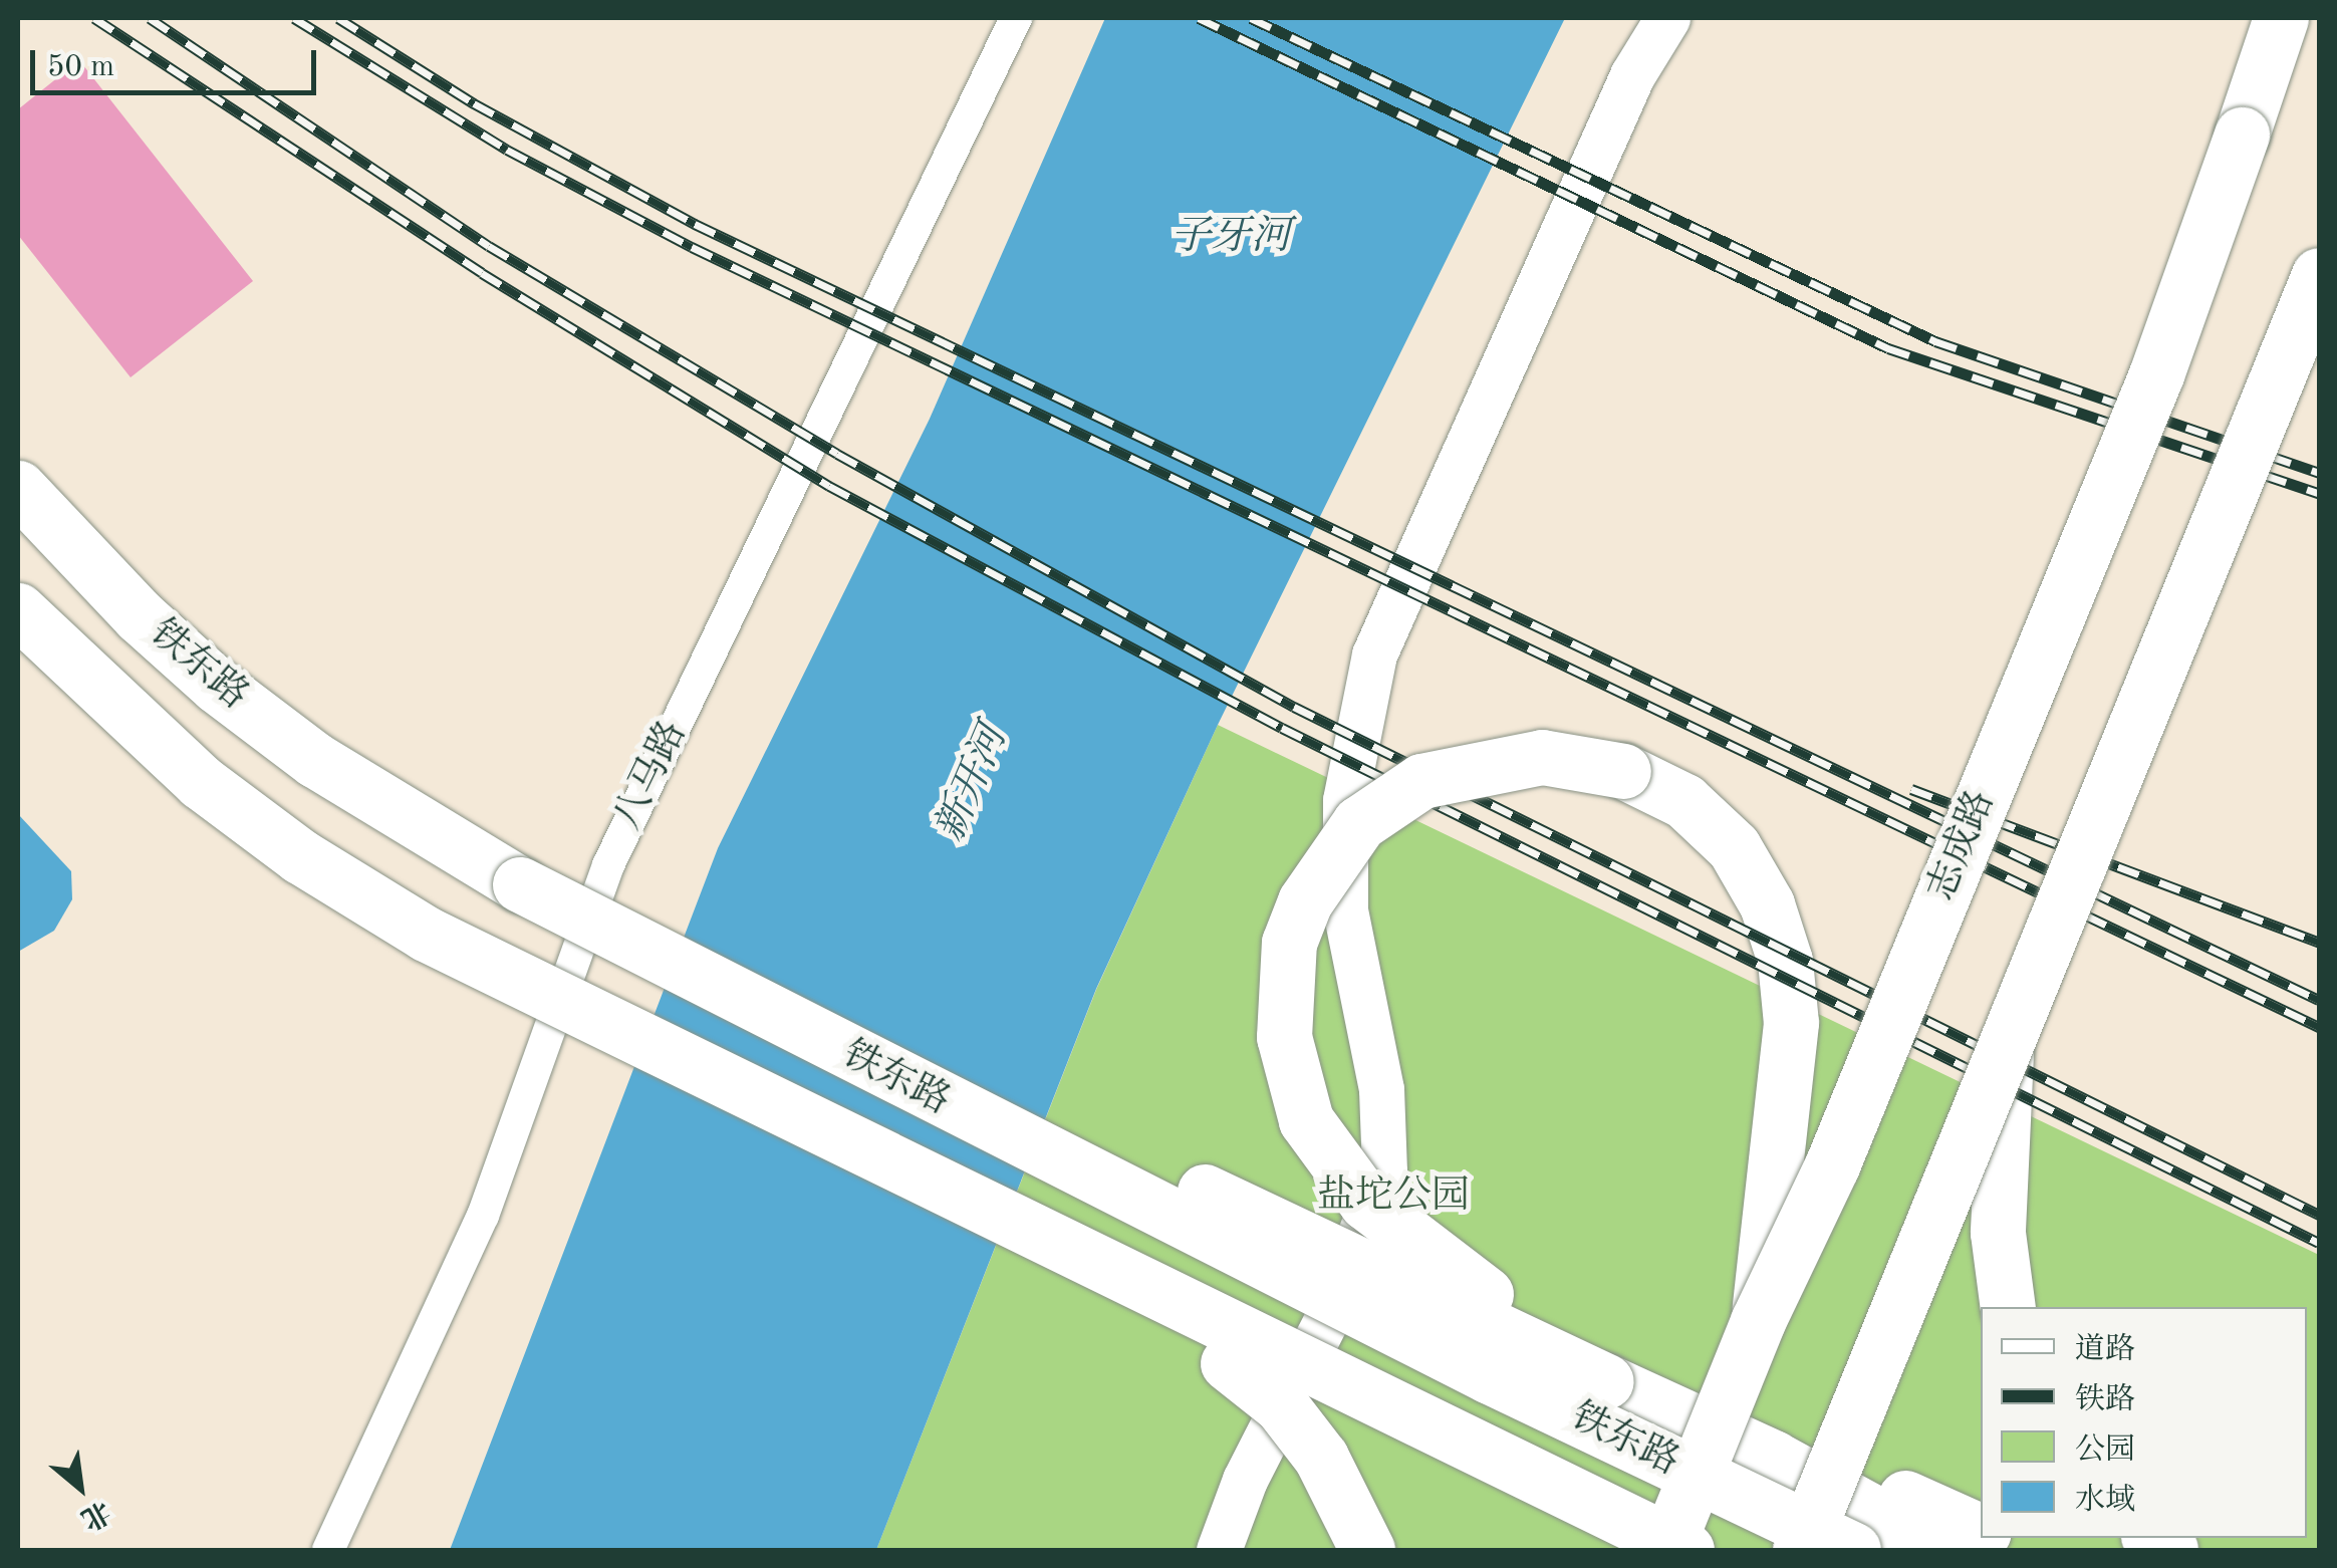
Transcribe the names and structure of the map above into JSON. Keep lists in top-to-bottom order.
{
  "streets": {
    "highway": ["铁东路", "志成路"],
    "street": ["八马路"]
  },
  "crossings": [
    ["铁东路", "志成路"]
  ],
  "water": ["子牙河", "新开河"],
  "parks": ["盐坨公园"],
  "legend": [
    "道路",
    "铁路",
    "公园",
    "水域"
  ],
  "scale_bar": "50 m",
  "north": "bottom right"
}
